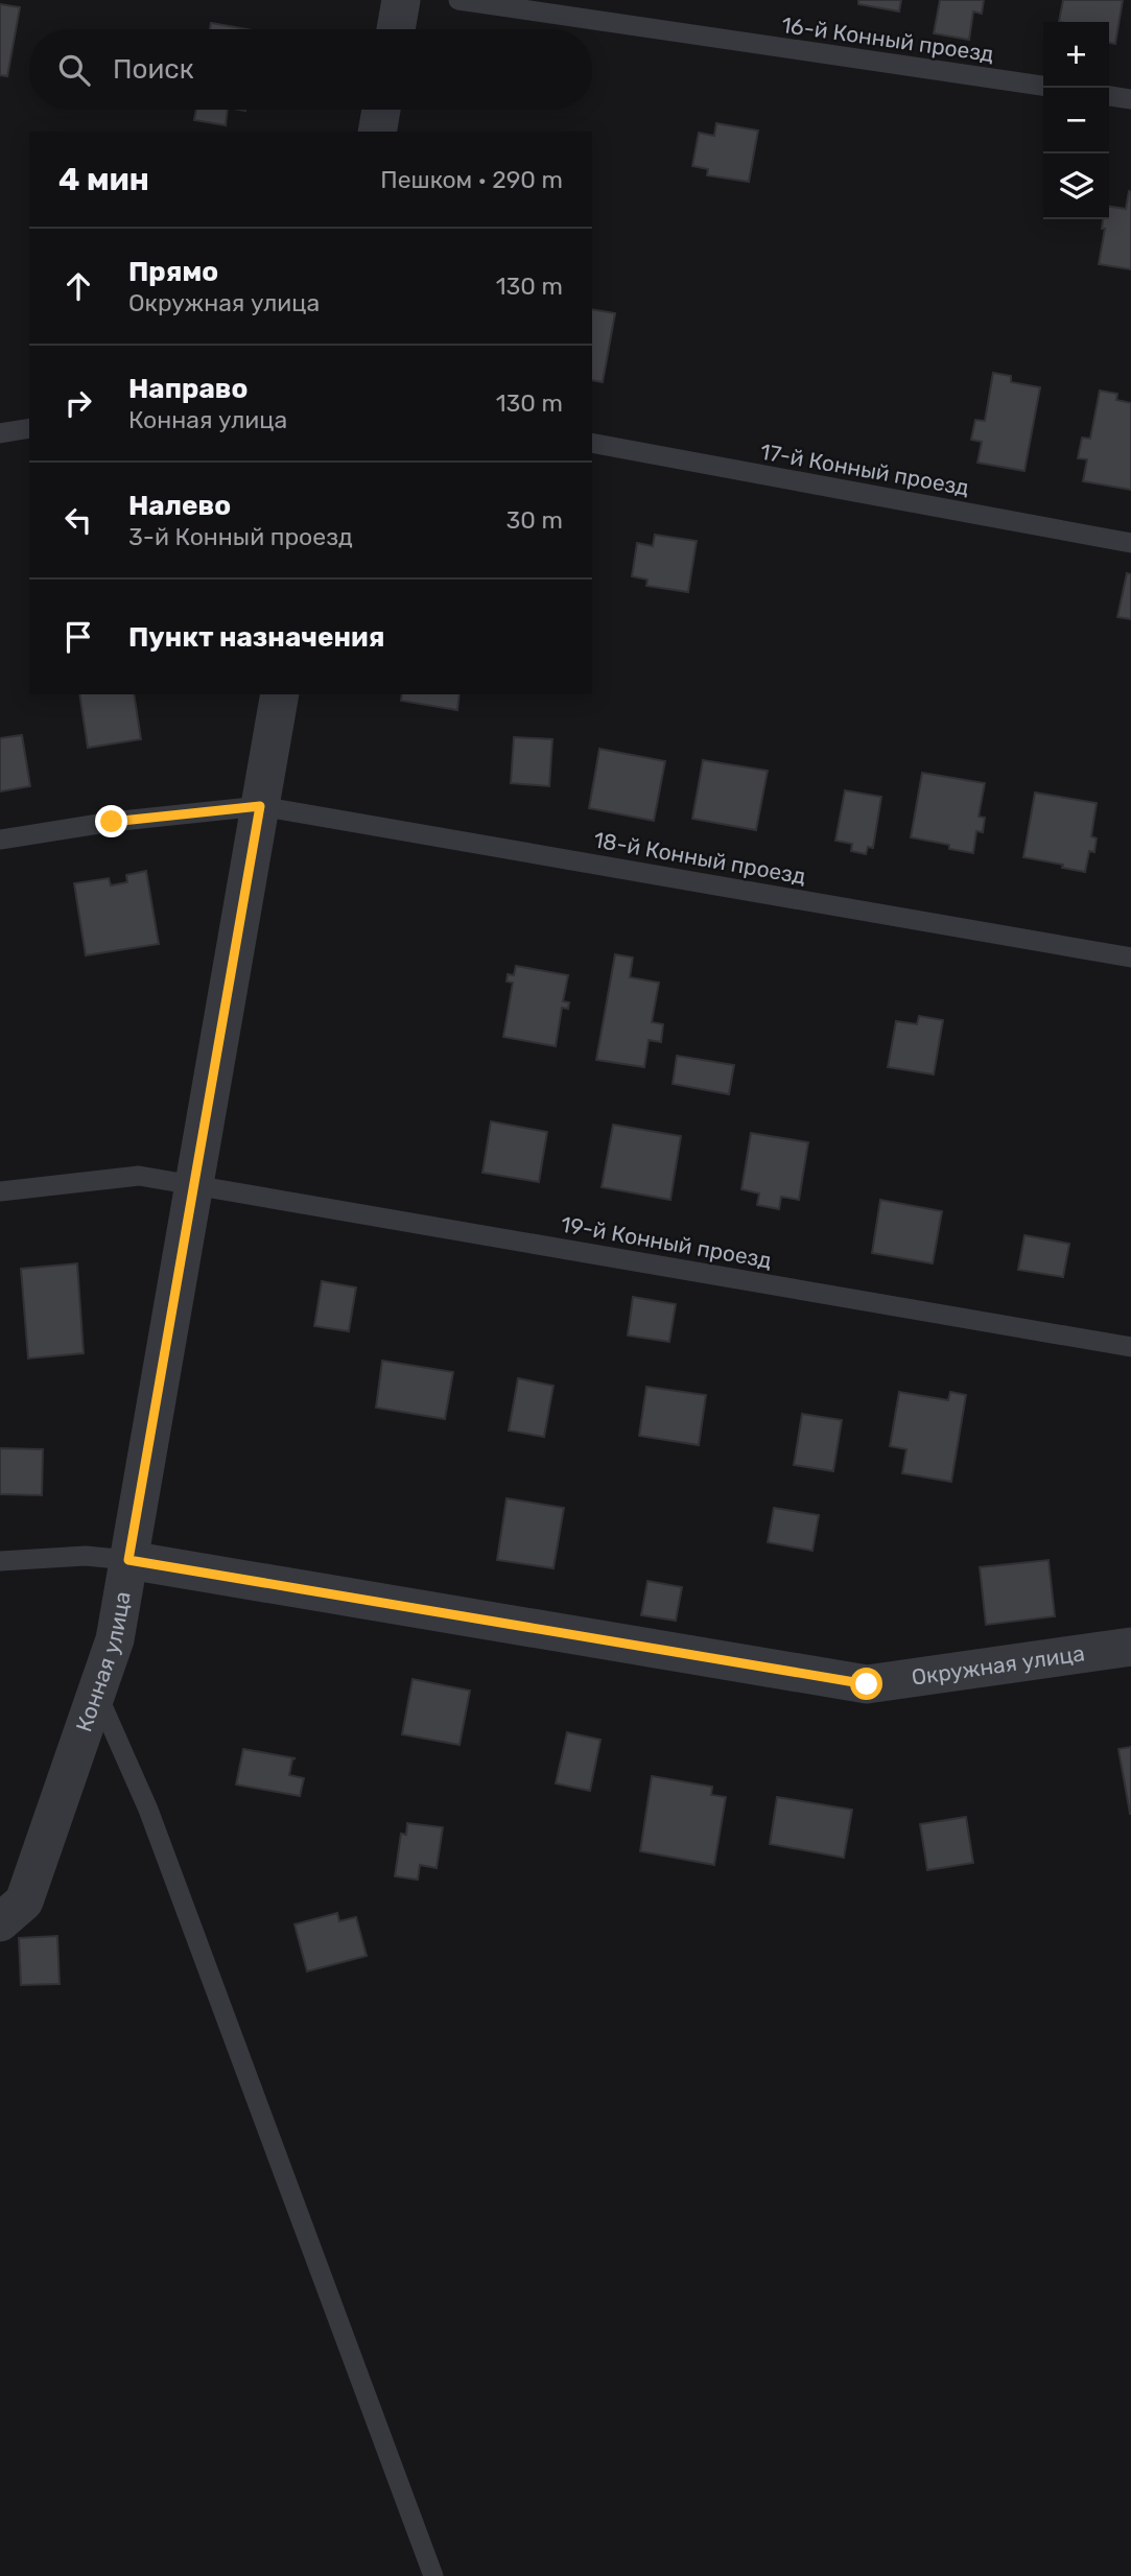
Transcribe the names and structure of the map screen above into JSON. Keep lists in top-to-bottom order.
{
  "streets": {
    "street": ["Конная улица", "Окружная улица"],
    "lane": [
      "16-й Конный проезд",
      "17-й Конный проезд",
      "18-й Конный проезд",
      "19-й Конный проезд"
    ]
  },
  "crossings": [
    ["18-й Конный проезд", "Конная улица"],
    ["19-й Конный проезд", "Конная улица"],
    ["Конная улица", "Окружная улица"]
  ],
  "page": {
    "map_buttons": ["+", "−"],
    "search": "Поиск",
    "heading": ["4 мин", "Пешком · 290 m"],
    "list": [
      ["Прямо", "Окружная улица", "130 m"],
      ["Направо", "Конная улица", "130 m"],
      ["Налево", "3-й Конный проезд", "30 m"],
      "Пункт назначения"
    ]
  }
}
